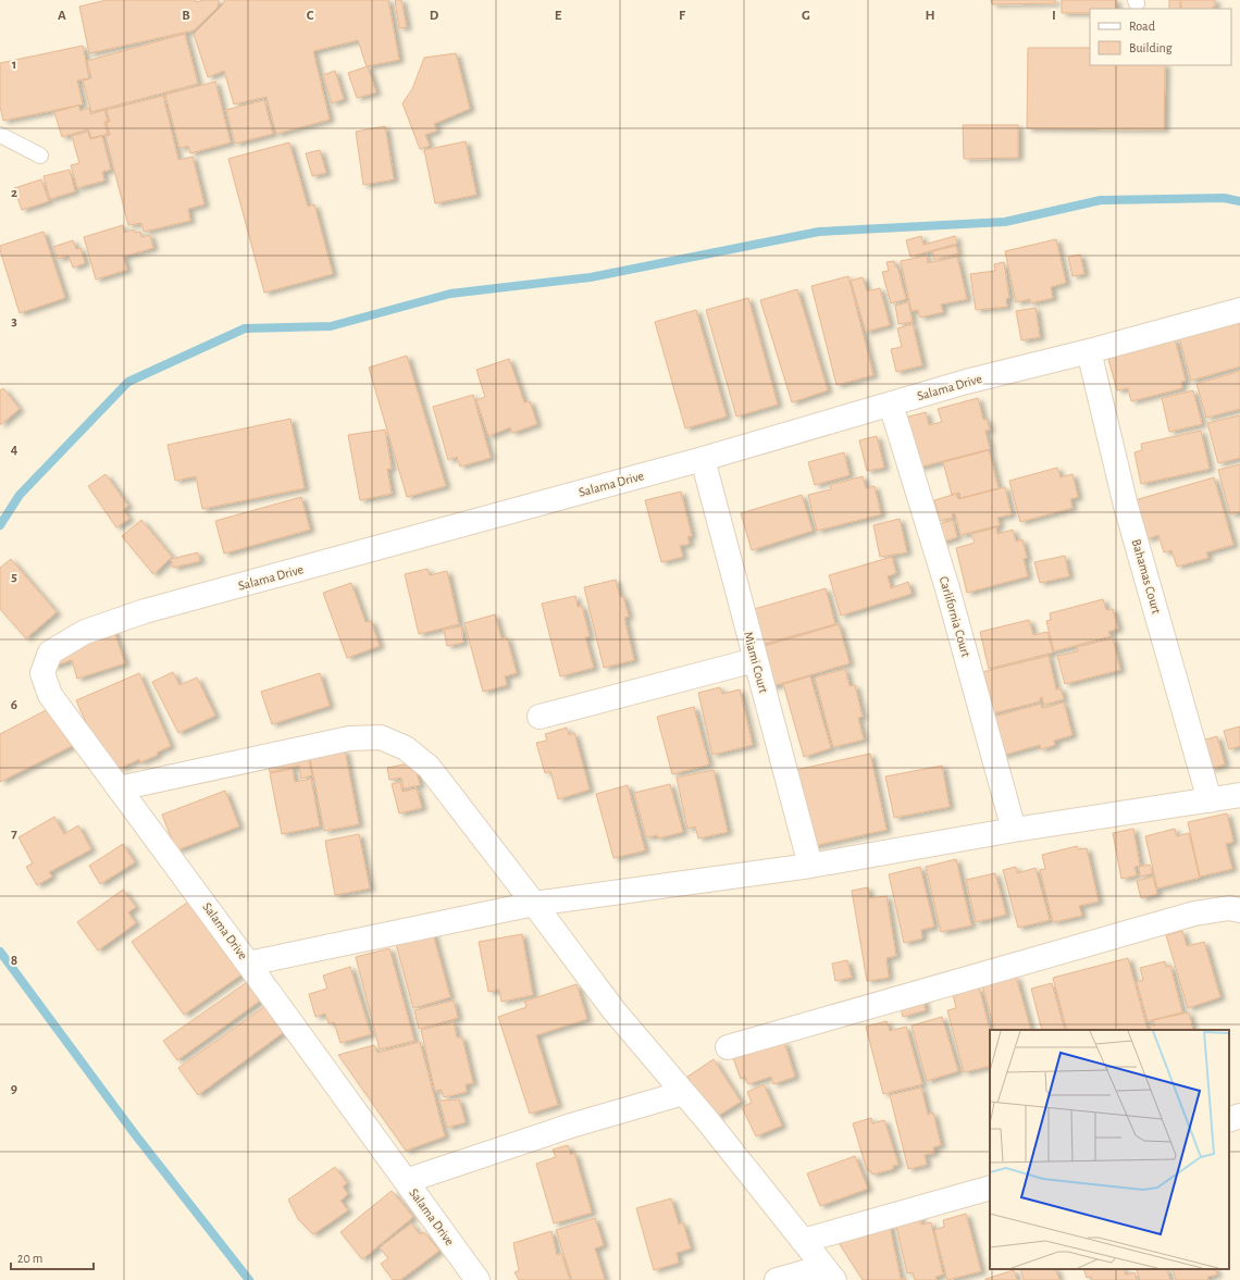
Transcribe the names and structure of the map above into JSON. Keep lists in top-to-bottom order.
{
  "streets": {
    "street": [
      "Salama Drive",
      "Bahamas Court",
      "Carlifornia Court",
      "Miami Court"
    ]
  },
  "crossings": [
    ["Salama Drive", "Bahamas Court"],
    ["Salama Drive", "Carlifornia Court"],
    ["Salama Drive", "Miami Court"]
  ],
  "legend": ["Road", "Building"],
  "scale_bar": "20 m",
  "grid": {
    "columns": [
      "A",
      "B",
      "C",
      "D",
      "E",
      "F",
      "G",
      "H",
      "I"
    ],
    "rows": [
      "1",
      "2",
      "3",
      "4",
      "5",
      "6",
      "7",
      "8",
      "9"
    ]
  }
}
